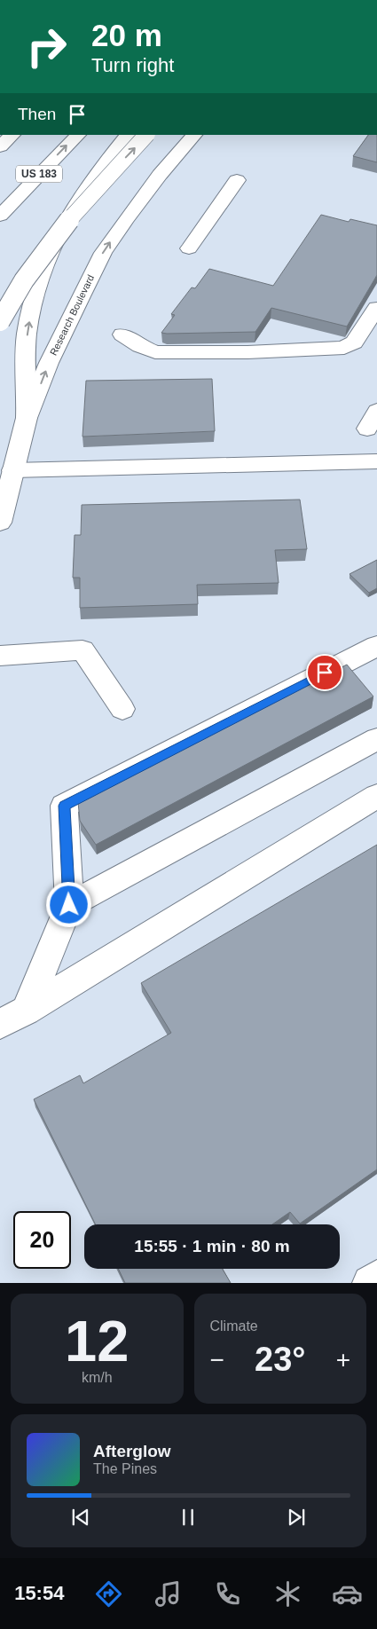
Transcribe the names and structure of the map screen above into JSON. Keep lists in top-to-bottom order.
{
  "streets": {
    "main road": ["US 183", "Research Boulevard"]
  },
  "page": {
    "turn": ["20 m", "Turn right"],
    "then": "Then",
    "limit": "20",
    "trip": "15:55 · 1 min · 80 m",
    "tile": [
      ["12", "km/h"],
      "Climate"
    ],
    "heat": ["−", "23°", "+"],
    "song": ["Afterglow", "The Pines"],
    "tabs": "15:54"
  }
}
